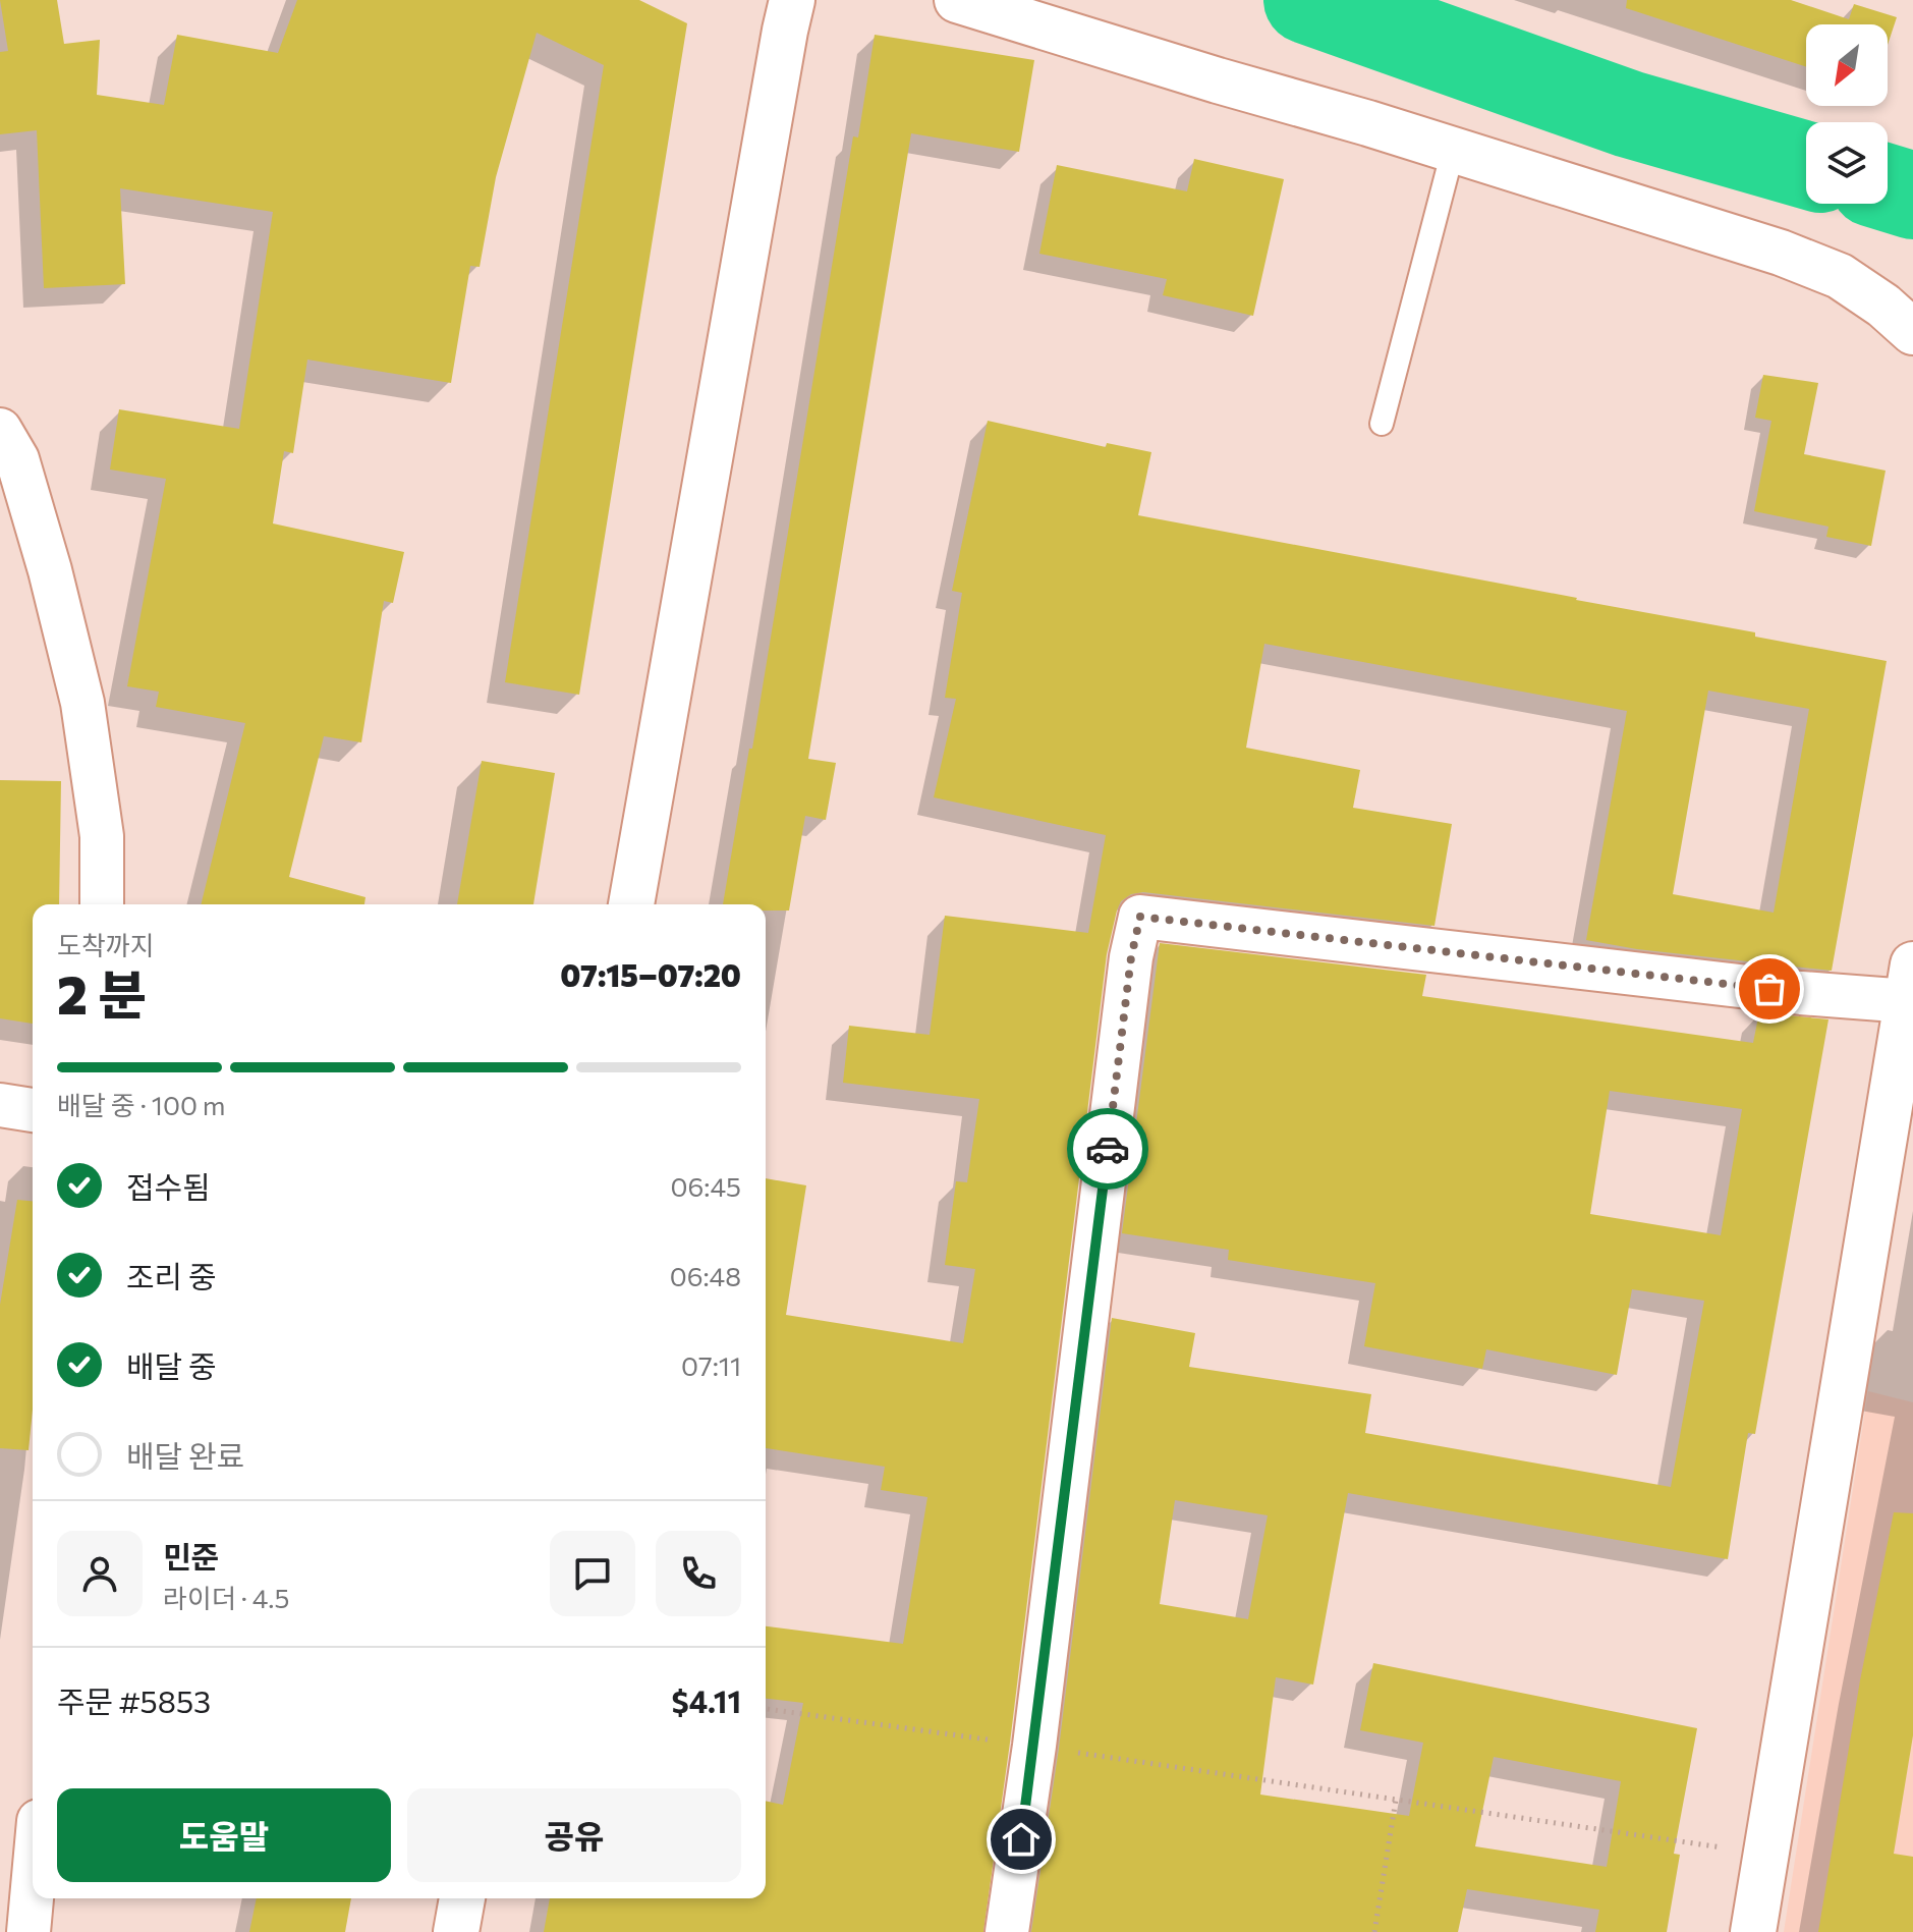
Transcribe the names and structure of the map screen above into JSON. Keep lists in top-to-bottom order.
{
  "north": "bottom left",
  "page": {
    "heading": ["2 분", "도착까지", "07:15–07:20"],
    "panel": [
      "민준",
      "라이더 · 4.5",
      "주문 #5853",
      "$4.11"
    ],
    "bar": "배달 중 · 100 m",
    "list": [
      ["접수됨", "06:45"],
      ["조리 중", "06:48"],
      ["배달 중", "07:11"],
      "배달 완료"
    ],
    "buttons": ["도움말", "공유"]
  }
}
